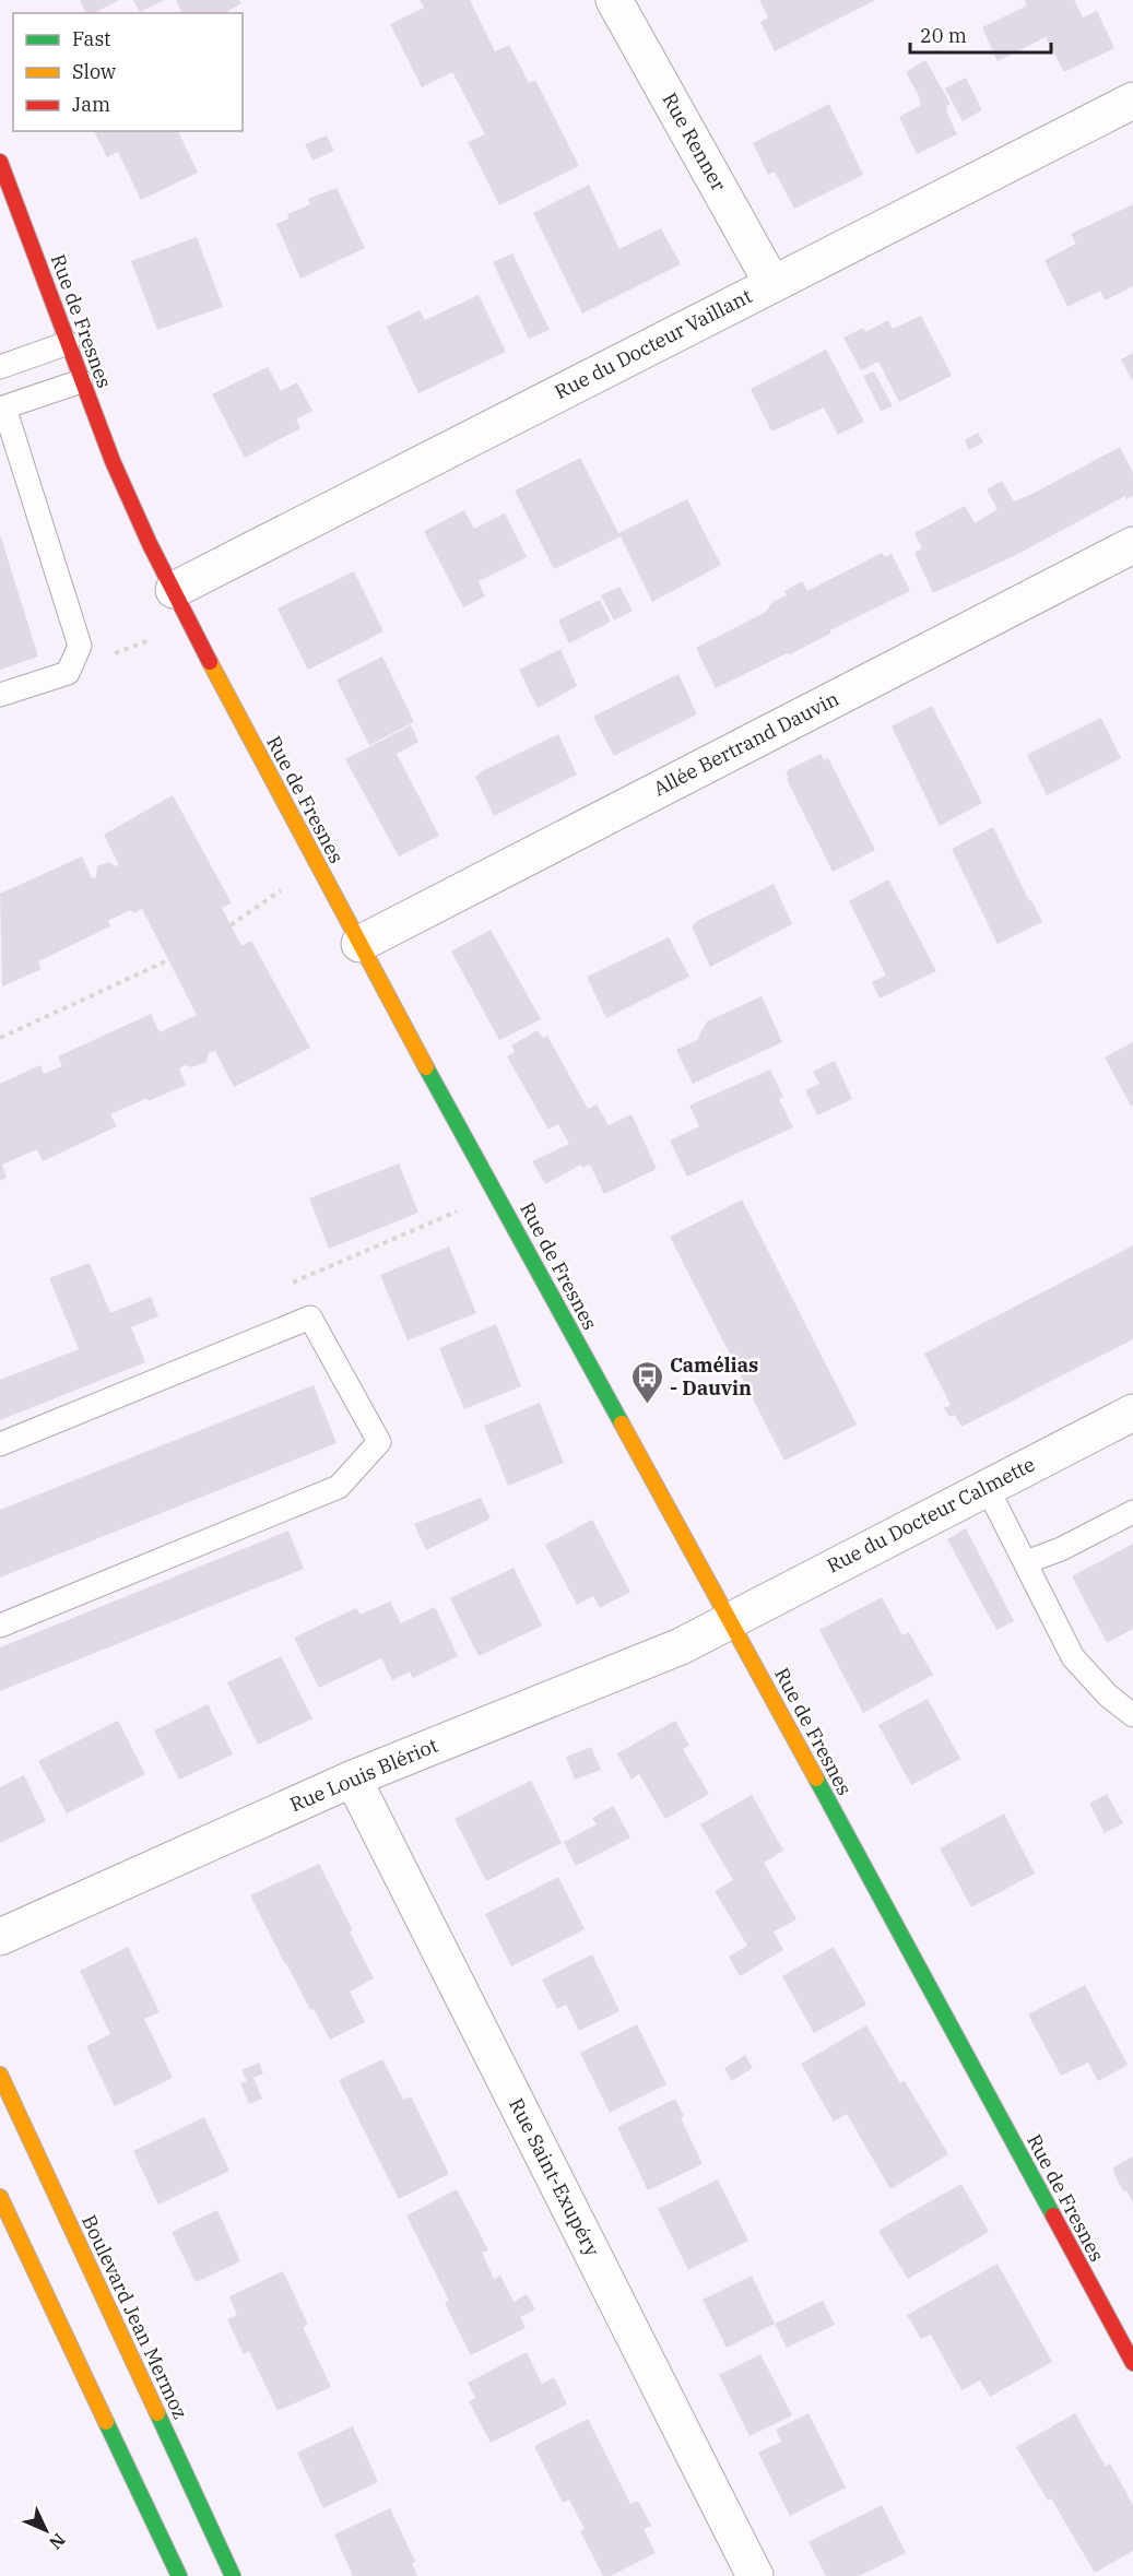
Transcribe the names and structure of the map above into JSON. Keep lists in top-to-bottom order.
{
  "streets": {
    "street": [
      "Rue Renner",
      "Rue de Fresnes",
      "Rue du Docteur Vaillant",
      "Allée Bertrand Dauvin",
      "Rue du Docteur Calmette",
      "Rue Louis Blériot",
      "Rue Saint-Exupéry",
      "Boulevard Jean Mermoz"
    ]
  },
  "crossings": [
    ["Rue Renner", "Rue du Docteur Vaillant"],
    ["Rue de Fresnes", "Rue du Docteur Vaillant"],
    ["Rue de Fresnes", "Allée Bertrand Dauvin"],
    ["Rue de Fresnes", "Rue du Docteur Calmette"],
    ["Rue de Fresnes", "Rue Louis Blériot"],
    ["Rue du Docteur Calmette", "Rue Louis Blériot"],
    ["Rue Louis Blériot", "Rue Saint-Exupéry"]
  ],
  "places": {
    "bus stop": ["Camélias - Dauvin"]
  },
  "legend": ["Fast", "Slow", "Jam"],
  "scale_bar": "20 m",
  "north": "bottom right"
}
